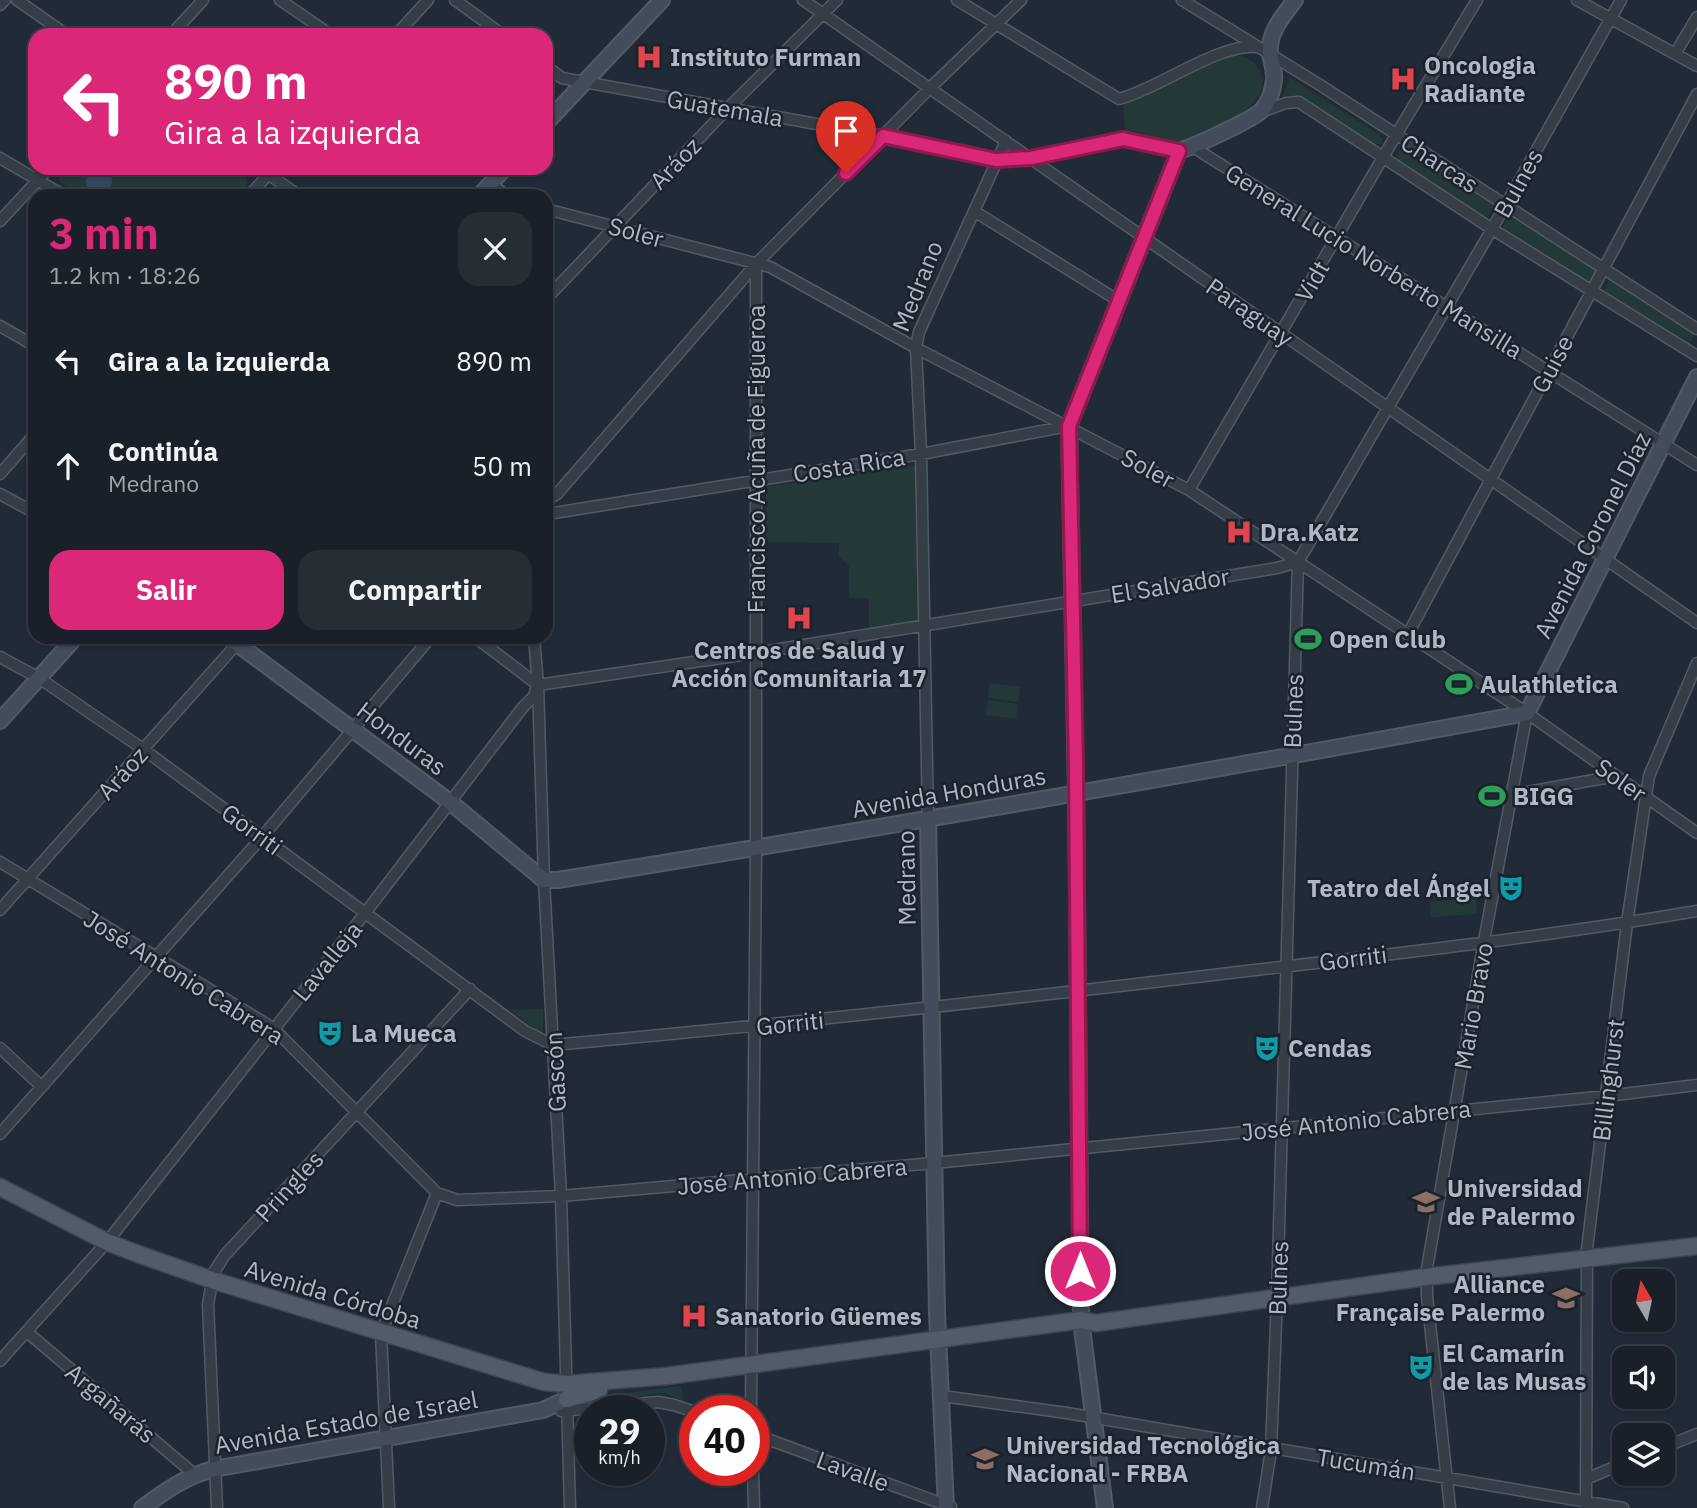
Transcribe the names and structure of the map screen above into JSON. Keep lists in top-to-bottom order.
{
  "streets": {
    "main road": ["Avenida Córdoba"],
    "street": [
      "Guatemala",
      "Aráoz",
      "Charcas",
      "Bulnes",
      "Soler",
      "General Lucio Norberto Mansilla",
      "Vidt",
      "Medrano",
      "Paraguay",
      "Guise",
      "Francisco Acuña de Figueroa",
      "Costa Rica",
      "Avenida Coronel Díaz",
      "El Salvador",
      "Honduras",
      "Avenida Honduras",
      "Gorriti",
      "Lavalleja",
      "José Antonio Cabrera",
      "Mario Bravo",
      "Gascón",
      "Billinghurst",
      "Pringles",
      "Argañarás",
      "Avenida Estado de Israel",
      "Tucumán",
      "Lavalle"
    ]
  },
  "crossings": [
    ["Guatemala", "Aráoz"],
    ["Guatemala", "General Lucio Norberto Mansilla"],
    ["Guatemala", "Medrano"],
    ["Guatemala", "Paraguay"],
    ["Aráoz", "Soler"],
    ["Aráoz", "Paraguay"],
    ["Aráoz", "Gorriti"],
    ["Aráoz", "José Antonio Cabrera"],
    ["Charcas", "Bulnes"],
    ["Charcas", "Vidt"],
    ["Charcas", "Guise"],
    ["Bulnes", "Soler"],
    ["Bulnes", "General Lucio Norberto Mansilla"],
    ["Bulnes", "Paraguay"],
    ["Bulnes", "El Salvador"],
    ["Bulnes", "Avenida Honduras"],
    ["Bulnes", "Gorriti"],
    ["Bulnes", "José Antonio Cabrera"],
    ["Bulnes", "Avenida Córdoba"],
    ["Bulnes", "Tucumán"],
    ["Soler", "Vidt"],
    ["Soler", "Medrano"],
    ["Soler", "Guise"],
    ["Soler", "Francisco Acuña de Figueroa"],
    ["Soler", "Costa Rica"],
    ["Soler", "Avenida Coronel Díaz"],
    ["Soler", "El Salvador"],
    ["Soler", "Avenida Honduras"],
    ["Soler", "Mario Bravo"],
    ["Soler", "Billinghurst"],
    ["General Lucio Norberto Mansilla", "Vidt"],
    ["General Lucio Norberto Mansilla", "Paraguay"],
    ["General Lucio Norberto Mansilla", "Guise"],
    ["General Lucio Norberto Mansilla", "Avenida Coronel Díaz"],
    ["Vidt", "Paraguay"],
    ["Medrano", "Paraguay"],
    ["Medrano", "Costa Rica"],
    ["Medrano", "El Salvador"],
    ["Medrano", "Avenida Honduras"],
    ["Medrano", "Gorriti"],
    ["Medrano", "José Antonio Cabrera"],
    ["Medrano", "Avenida Córdoba"],
    ["Medrano", "Tucumán"],
    ["Medrano", "Lavalle"],
    ["Paraguay", "Guise"],
    ["Paraguay", "Avenida Coronel Díaz"],
    ["Francisco Acuña de Figueroa", "Costa Rica"],
    ["Francisco Acuña de Figueroa", "El Salvador"],
    ["Francisco Acuña de Figueroa", "Avenida Honduras"],
    ["Francisco Acuña de Figueroa", "Gorriti"],
    ["Francisco Acuña de Figueroa", "José Antonio Cabrera"],
    ["Francisco Acuña de Figueroa", "Avenida Córdoba"],
    ["Avenida Coronel Díaz", "Avenida Honduras"],
    ["Avenida Coronel Díaz", "Mario Bravo"],
    ["El Salvador", "Lavalleja"],
    ["El Salvador", "Gascón"],
    ["Honduras", "Avenida Honduras"],
    ["Honduras", "Lavalleja"],
    ["Honduras", "Gascón"],
    ["Avenida Honduras", "Mario Bravo"],
    ["Avenida Honduras", "Gascón"],
    ["Gorriti", "Lavalleja"],
    ["Gorriti", "Mario Bravo"],
    ["Gorriti", "Gascón"],
    ["Gorriti", "Billinghurst"],
    ["Gorriti", "Pringles"],
    ["Lavalleja", "José Antonio Cabrera"],
    ["Lavalleja", "Gascón"],
    ["Lavalleja", "Avenida Córdoba"],
    ["Lavalleja", "Argañarás"],
    ["José Antonio Cabrera", "Mario Bravo"],
    ["José Antonio Cabrera", "Gascón"],
    ["José Antonio Cabrera", "Billinghurst"],
    ["José Antonio Cabrera", "Pringles"],
    ["Mario Bravo", "Avenida Córdoba"],
    ["Mario Bravo", "Tucumán"],
    ["Gascón", "Avenida Córdoba"],
    ["Gascón", "Avenida Estado de Israel"],
    ["Billinghurst", "Avenida Córdoba"],
    ["Billinghurst", "Tucumán"],
    ["Pringles", "Avenida Córdoba"],
    ["Pringles", "Avenida Estado de Israel"],
    ["Avenida Córdoba", "Avenida Estado de Israel"],
    ["Argañarás", "Avenida Estado de Israel"]
  ],
  "places": {
    "hospital": [
      "Instituto Furman",
      "Oncologia Radiante",
      "Dra.Katz",
      "Centros de Salud y Acción Comunitaria 17",
      "Sanatorio Güemes"
    ],
    "sports": ["Open Club", "Aulathletica", "BIGG"],
    "theatre": [
      "Teatro del Ángel",
      "La Mueca",
      "Cendas",
      "El Camarín de las Musas"
    ],
    "school or university": ["Universidad de Palermo", "Alliance Française Palermo", "Universidad Tecnológica Nacional - FRBA"]
  },
  "north": "top",
  "page": {
    "turn": ["890 m", "Gira a la izquierda"],
    "heading": ["3 min", "1.2 km · 18:26"],
    "list": [
      {
        "name": "Gira a la izquierda",
        "value": "890 m"
      },
      {
        "name": "Continúa",
        "note": "Medrano",
        "value": "50 m"
      }
    ],
    "buttons": ["Salir", "Compartir"],
    "speed": "29 km/h",
    "limit": "40"
  }
}
